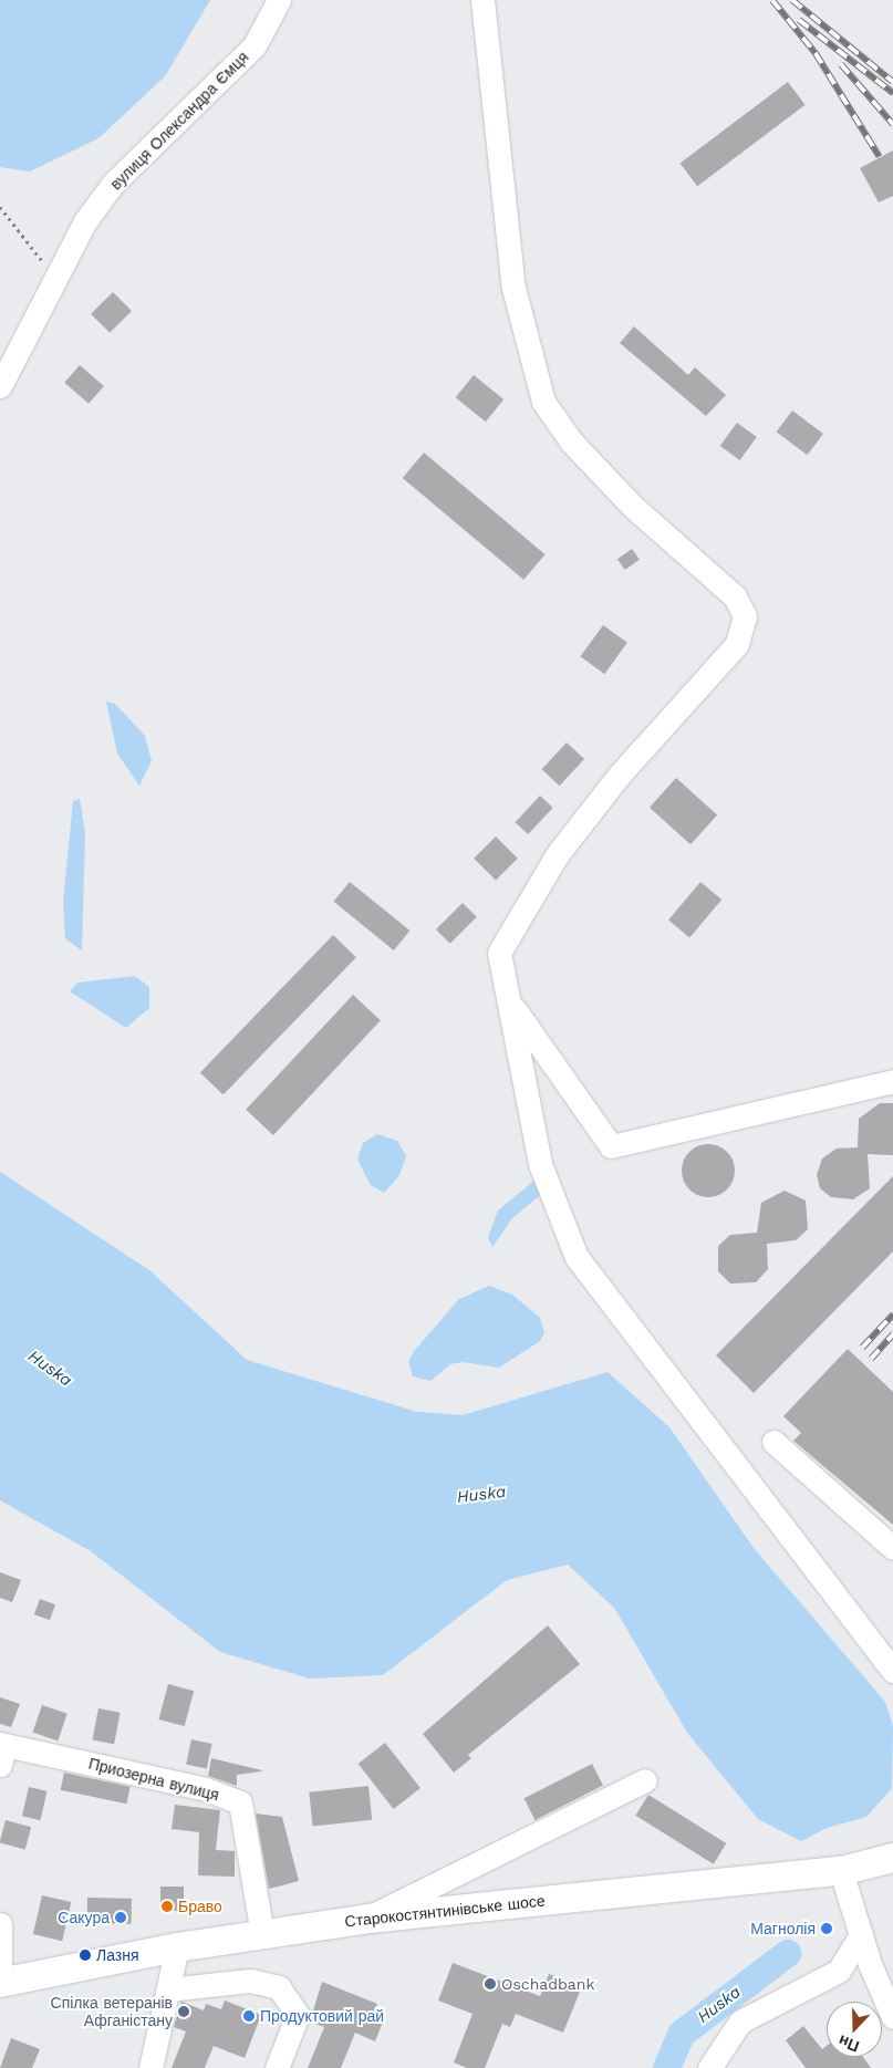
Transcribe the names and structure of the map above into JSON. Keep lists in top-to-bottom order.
{
  "streets": {
    "main road": ["Старокостянтинівське шосе"],
    "street": ["вулиця Олександра Ємця", "Приозерна вулиця"]
  },
  "crossings": [
    ["Приозерна вулиця", "Старокостянтинівське шосе"]
  ],
  "water": ["Huska"],
  "places": [
    "Браво",
    "Сакура",
    "Магнолія",
    "Лазня",
    "Oschadbank",
    "Спілка ветеранів Афганістану",
    "Продуктовий рай"
  ],
  "north": "bottom"
}
